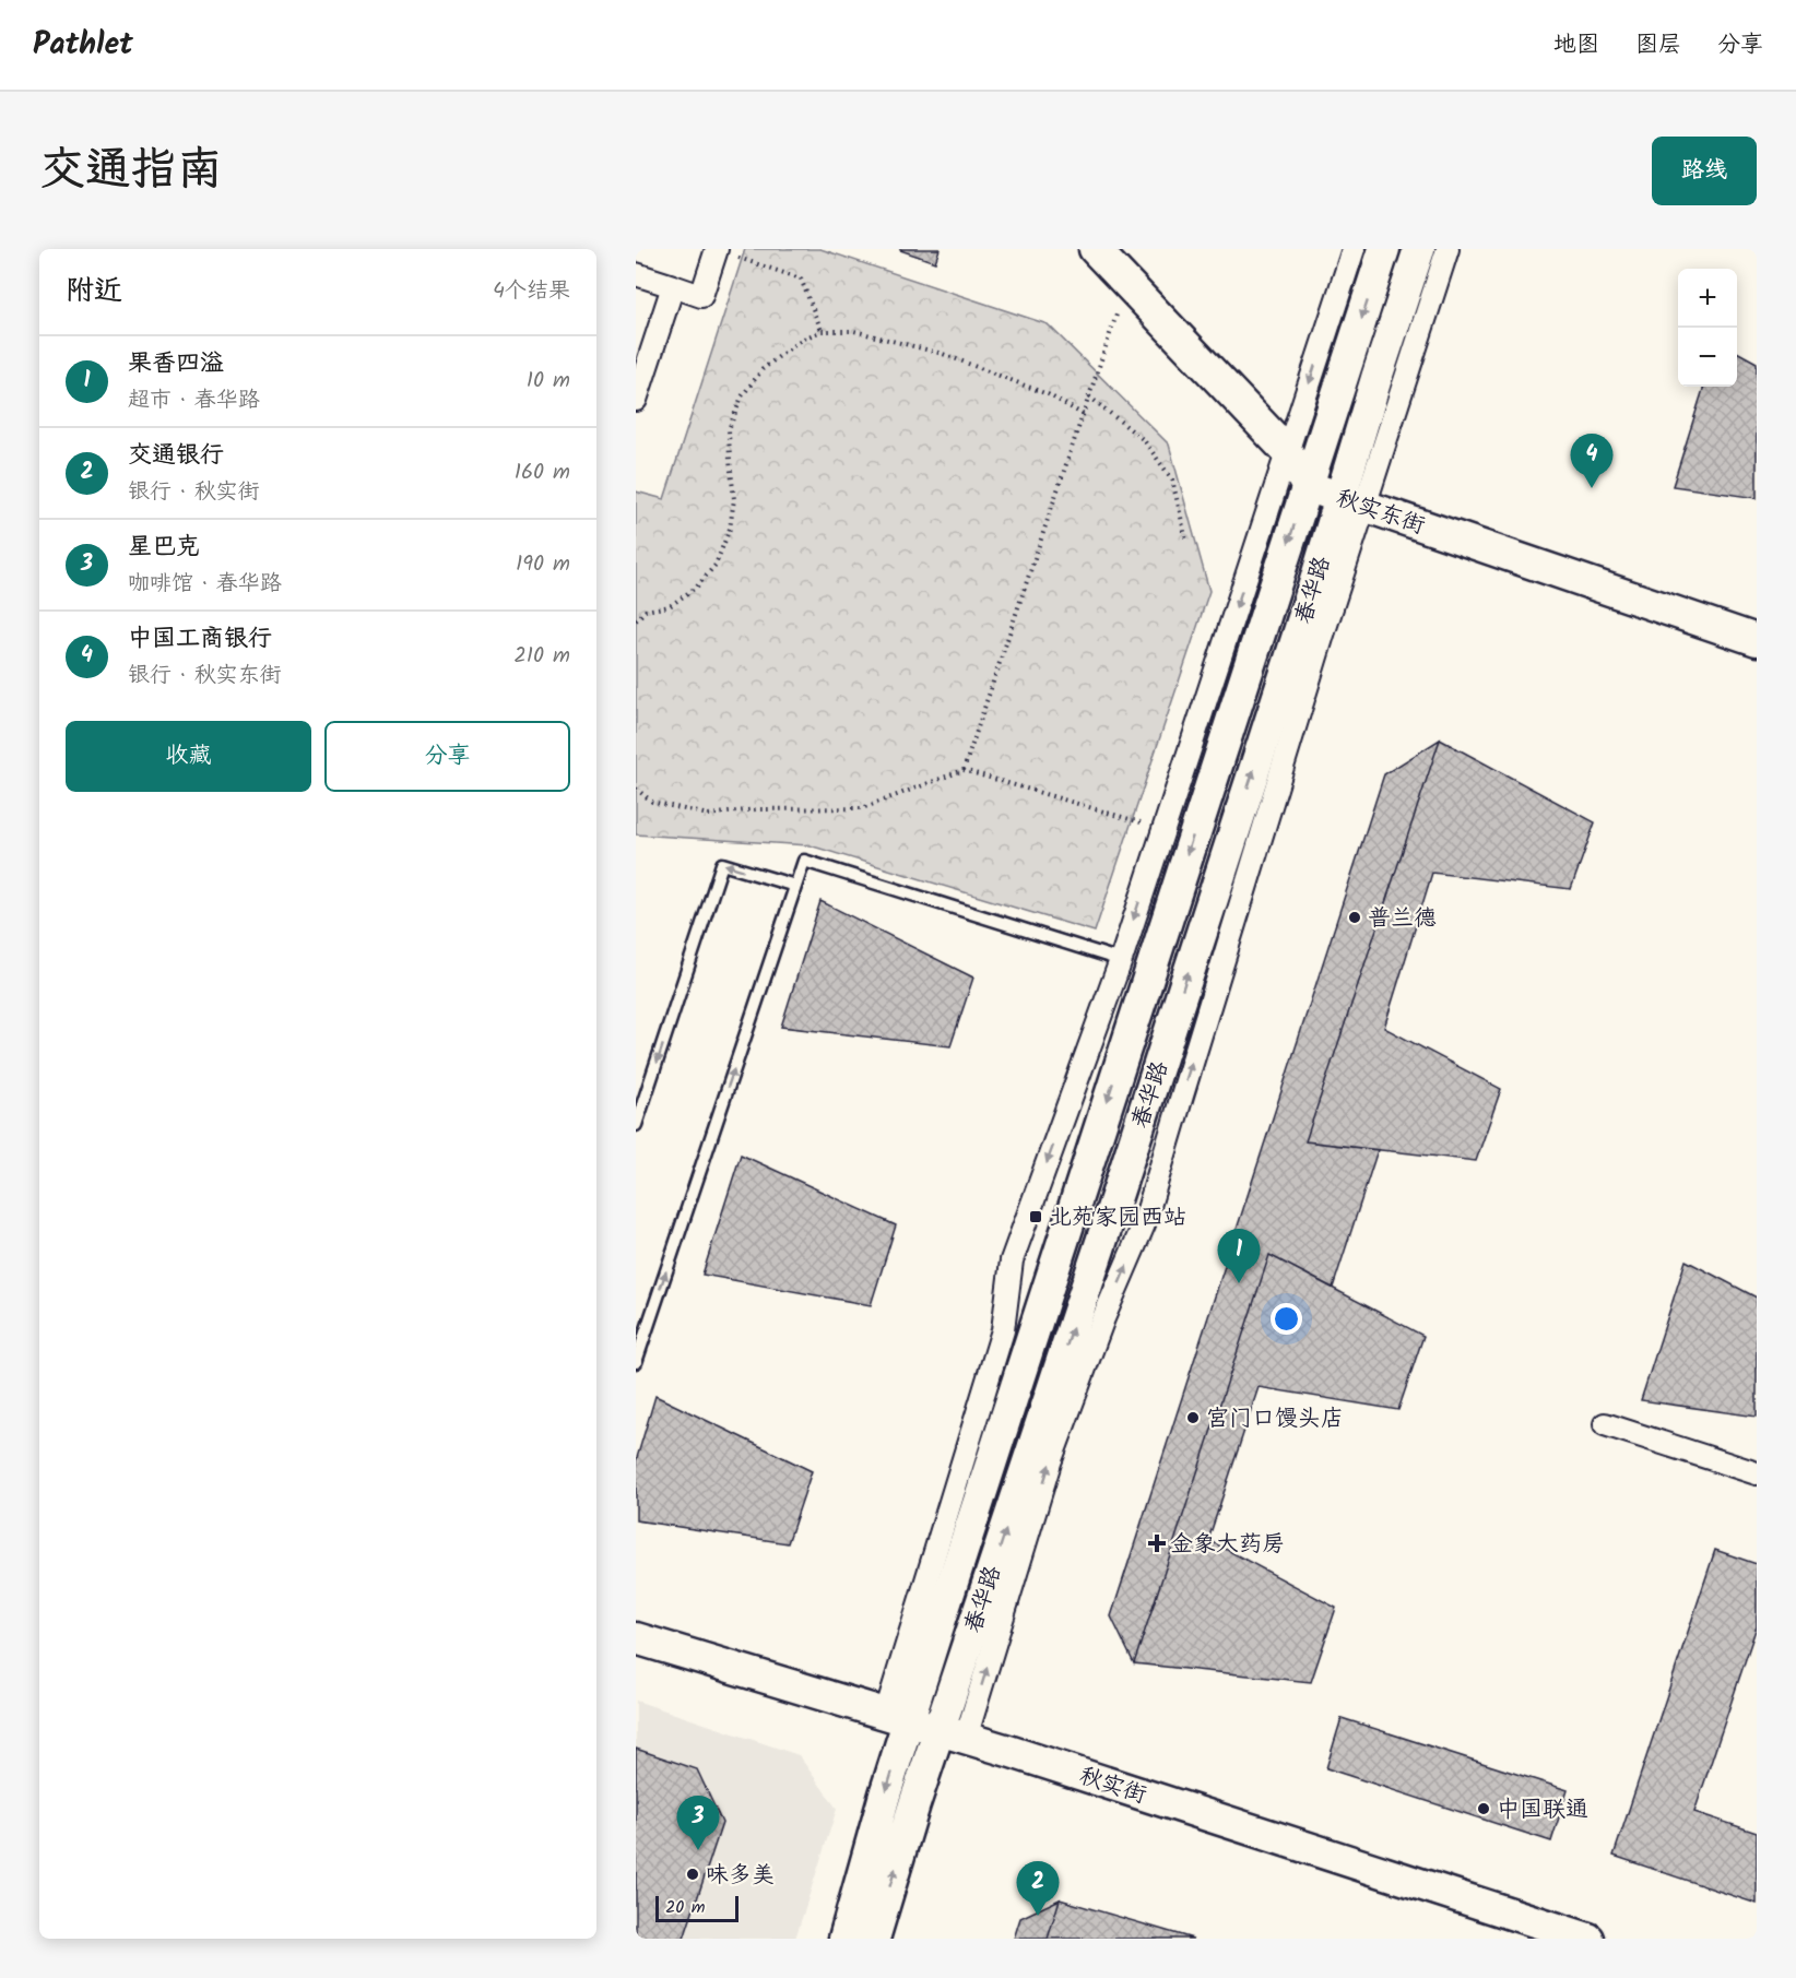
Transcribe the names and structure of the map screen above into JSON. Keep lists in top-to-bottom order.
{
  "streets": {
    "street": ["秋实东街", "春华路", "秋实街"]
  },
  "crossings": [
    ["秋实东街", "春华路"],
    ["春华路", "秋实街"]
  ],
  "places": {
    "other": [
      "普兰德",
      "宫门口馒头店",
      "中国联通",
      "味多美"
    ],
    "transit": ["北苑家园西站"],
    "health": ["金象大药房"]
  },
  "scale_bar": "20 m",
  "page": {
    "header": "Pathlet",
    "nav": ["地图", "图层", "分享"],
    "title": "交通指南",
    "buttons": [
      "路线",
      ["收藏", "分享"]
    ],
    "heading": ["附近", "4个结果"],
    "map_buttons": ["+", "−"],
    "list": [
      {
        "mark": "1",
        "name": "果香四溢",
        "note": "超市 · 春华路",
        "value": "10 m"
      },
      {
        "mark": "2",
        "name": "交通银行",
        "note": "银行 · 秋实街",
        "value": "160 m"
      },
      {
        "mark": "3",
        "name": "星巴克",
        "note": "咖啡馆 · 春华路",
        "value": "190 m"
      },
      {
        "mark": "4",
        "name": "中国工商银行",
        "note": "银行 · 秋实东街",
        "value": "210 m"
      }
    ],
    "pins": [
      "4",
      "1",
      "3",
      "2"
    ],
    "scale": "20 m"
  }
}
